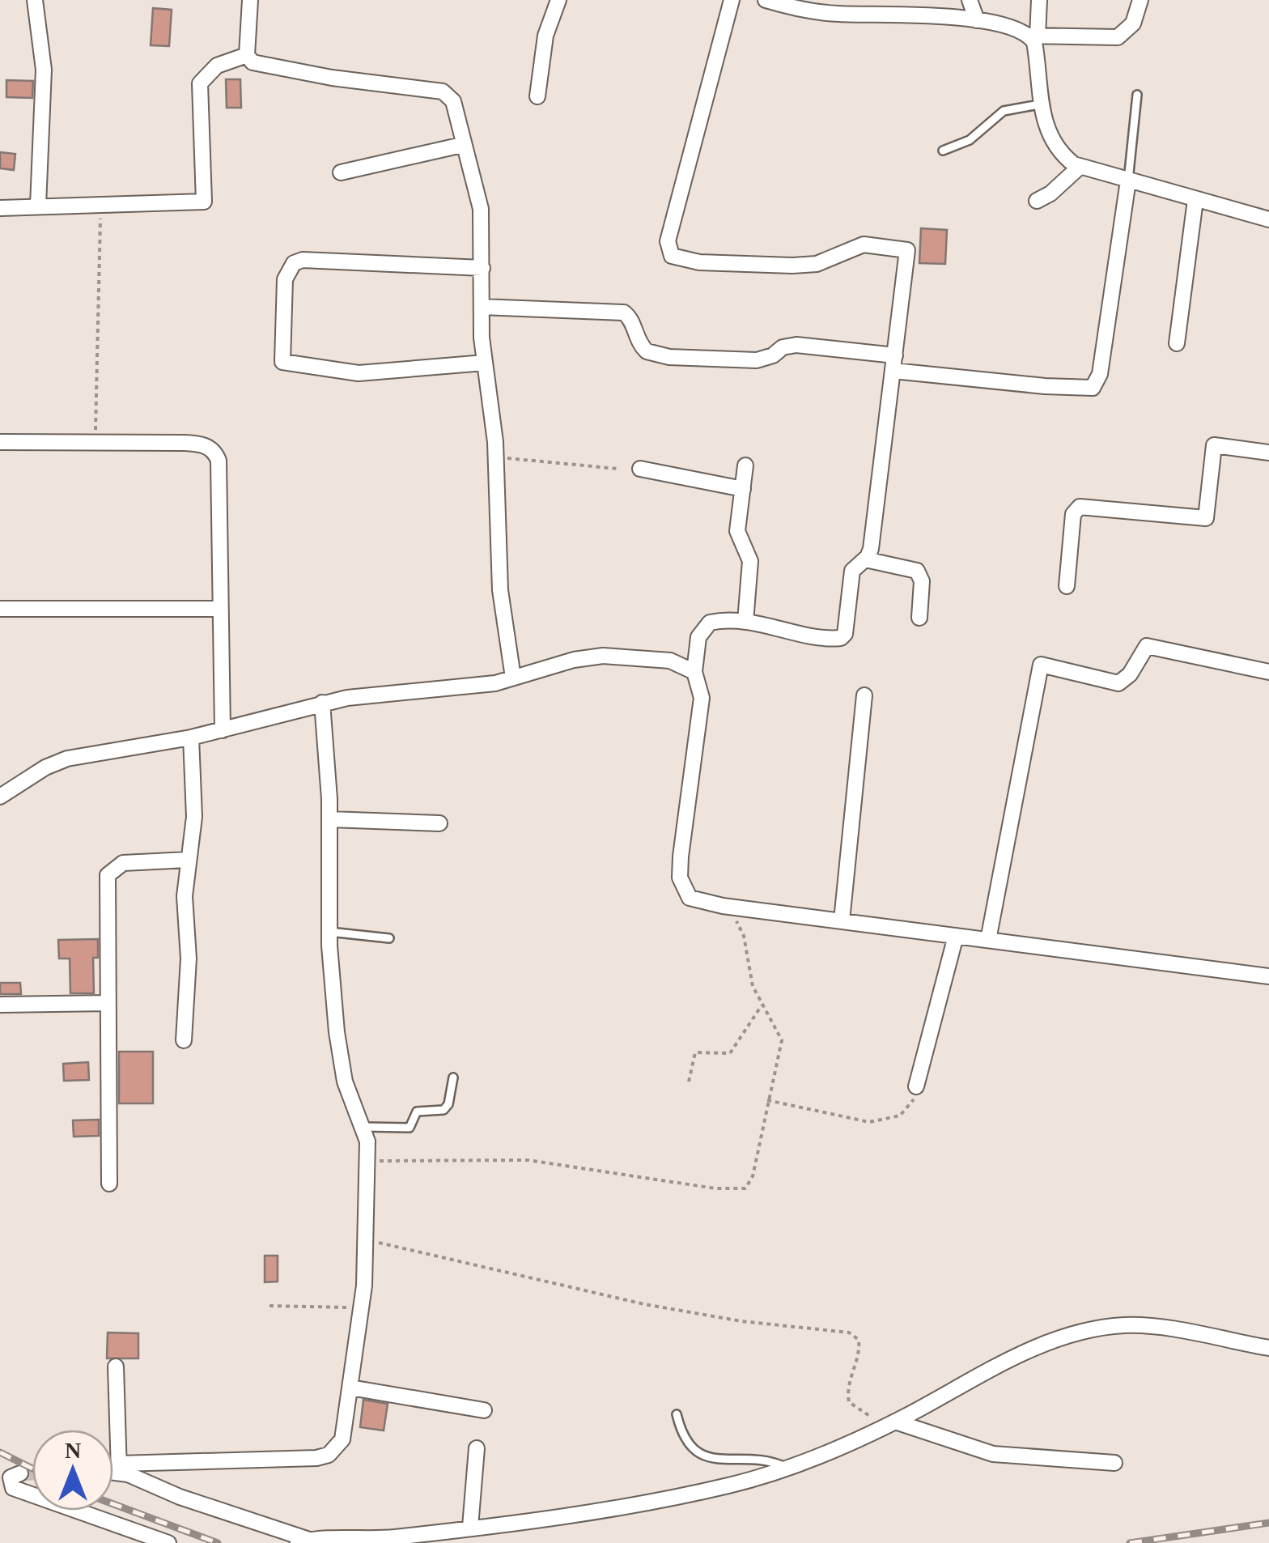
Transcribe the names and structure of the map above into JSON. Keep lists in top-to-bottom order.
{
  "north": "top"
}
